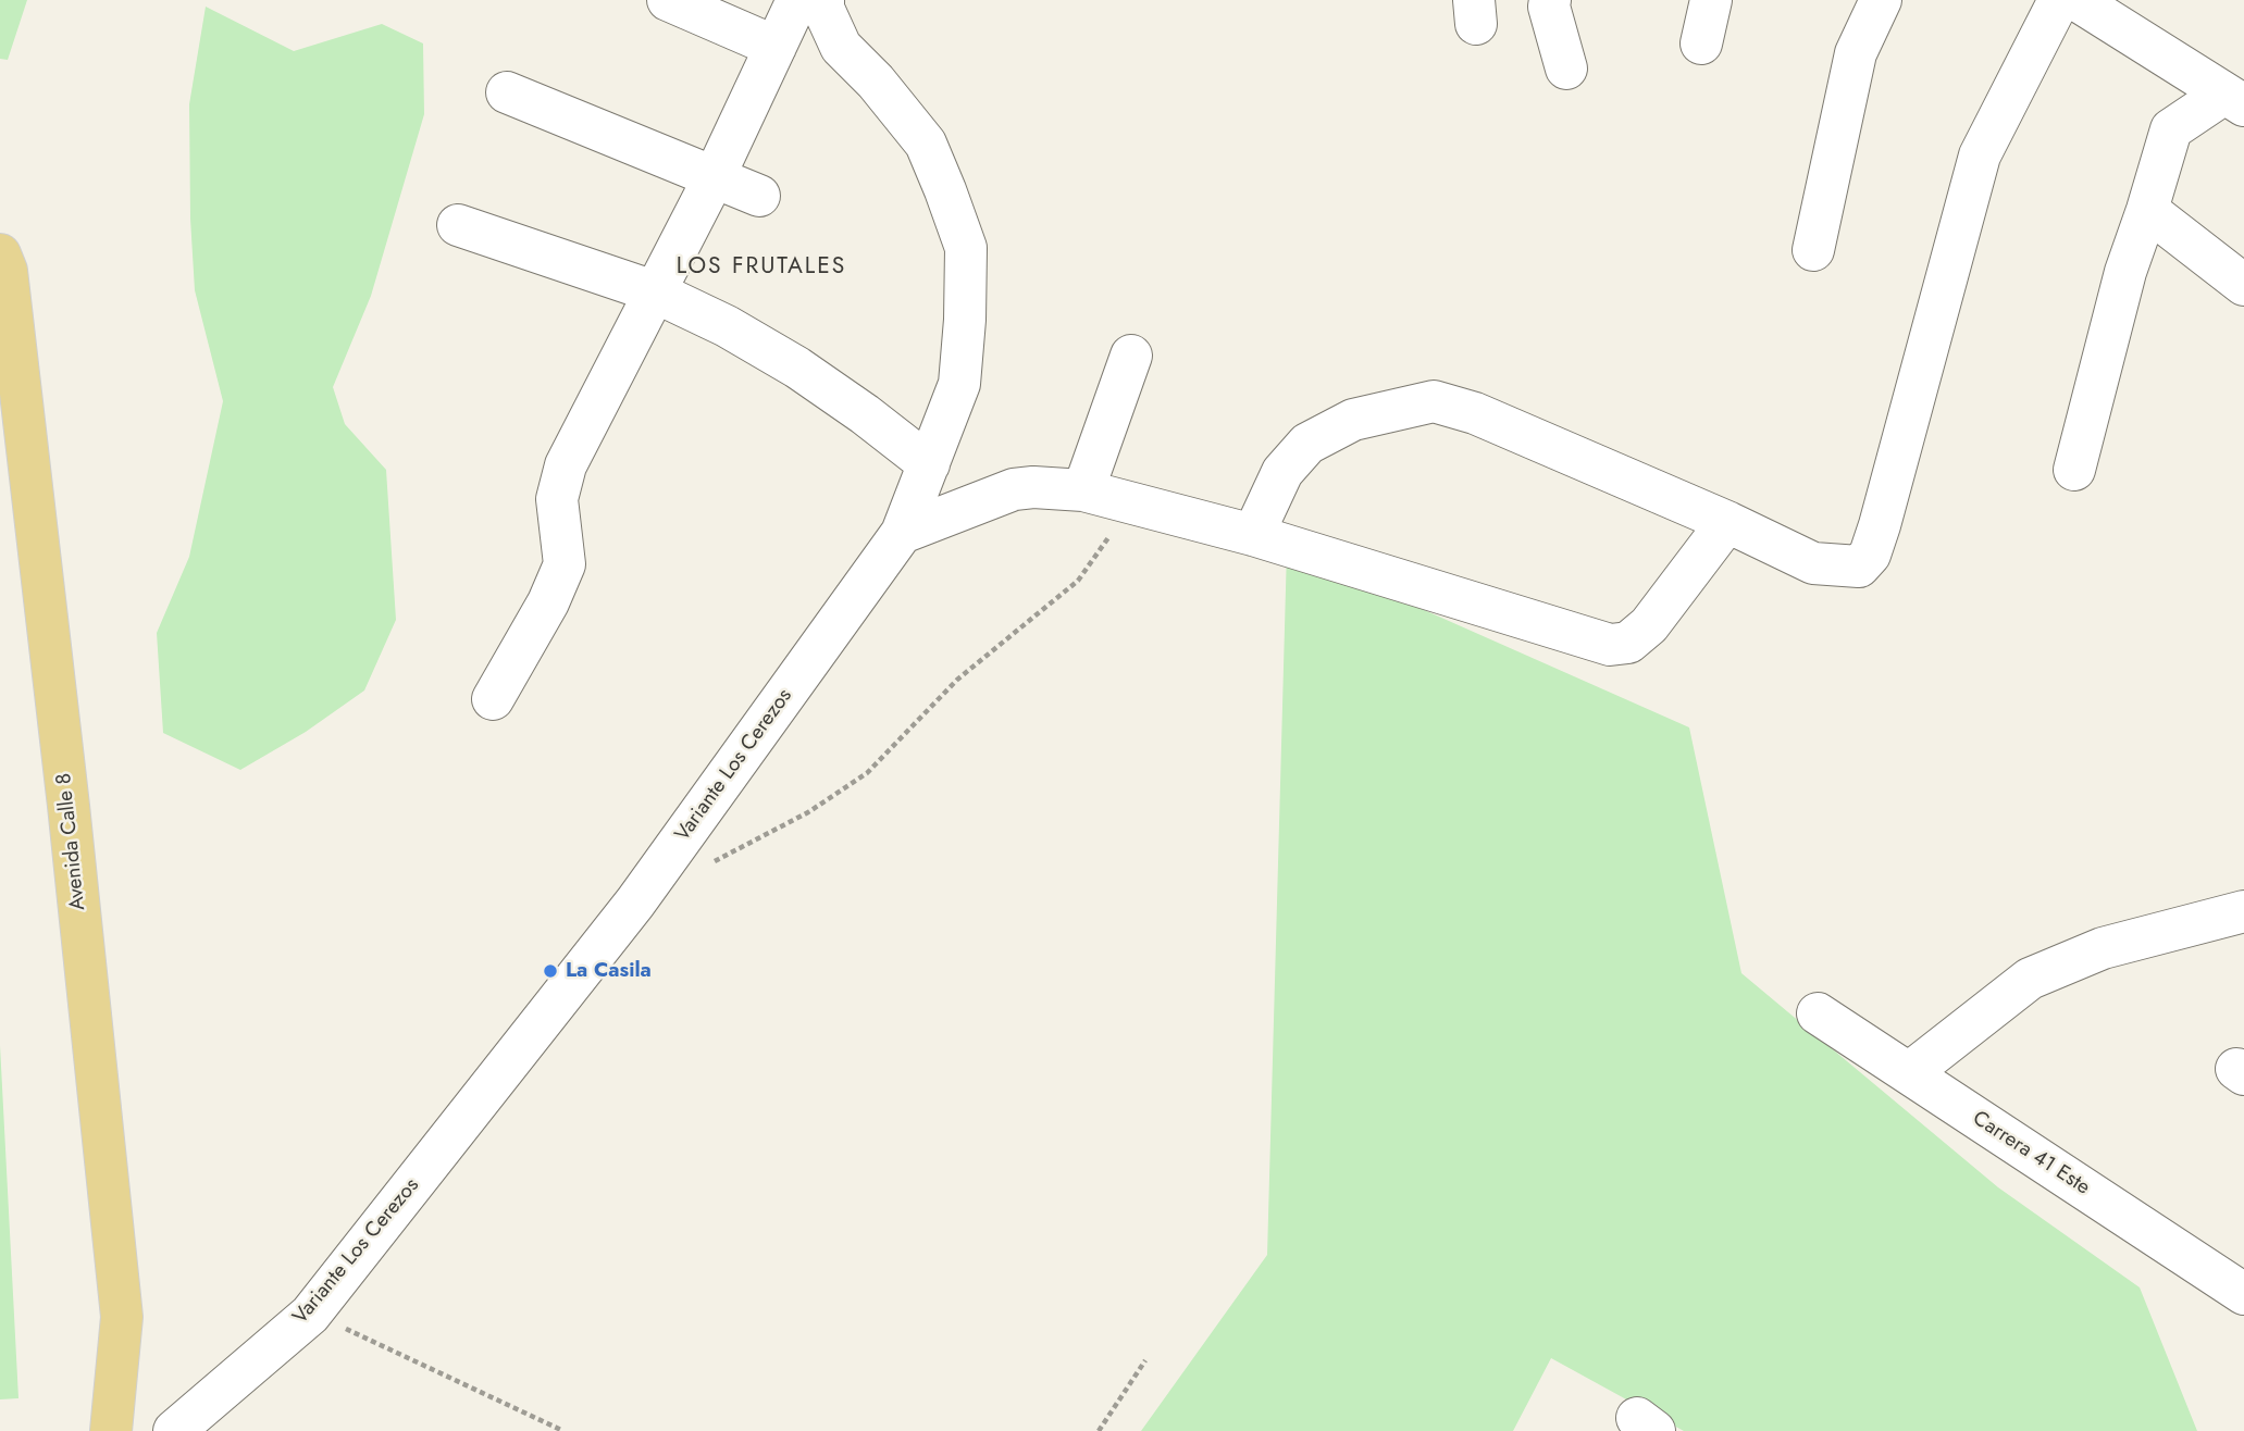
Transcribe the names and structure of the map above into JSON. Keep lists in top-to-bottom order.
{
  "streets": {
    "main road": ["Avenida Calle 8"],
    "street": ["Variante Los Cerezos", "Carrera 41 Este"]
  },
  "districts": ["LOS FRUTALES"],
  "places": ["La Casila"]
}
